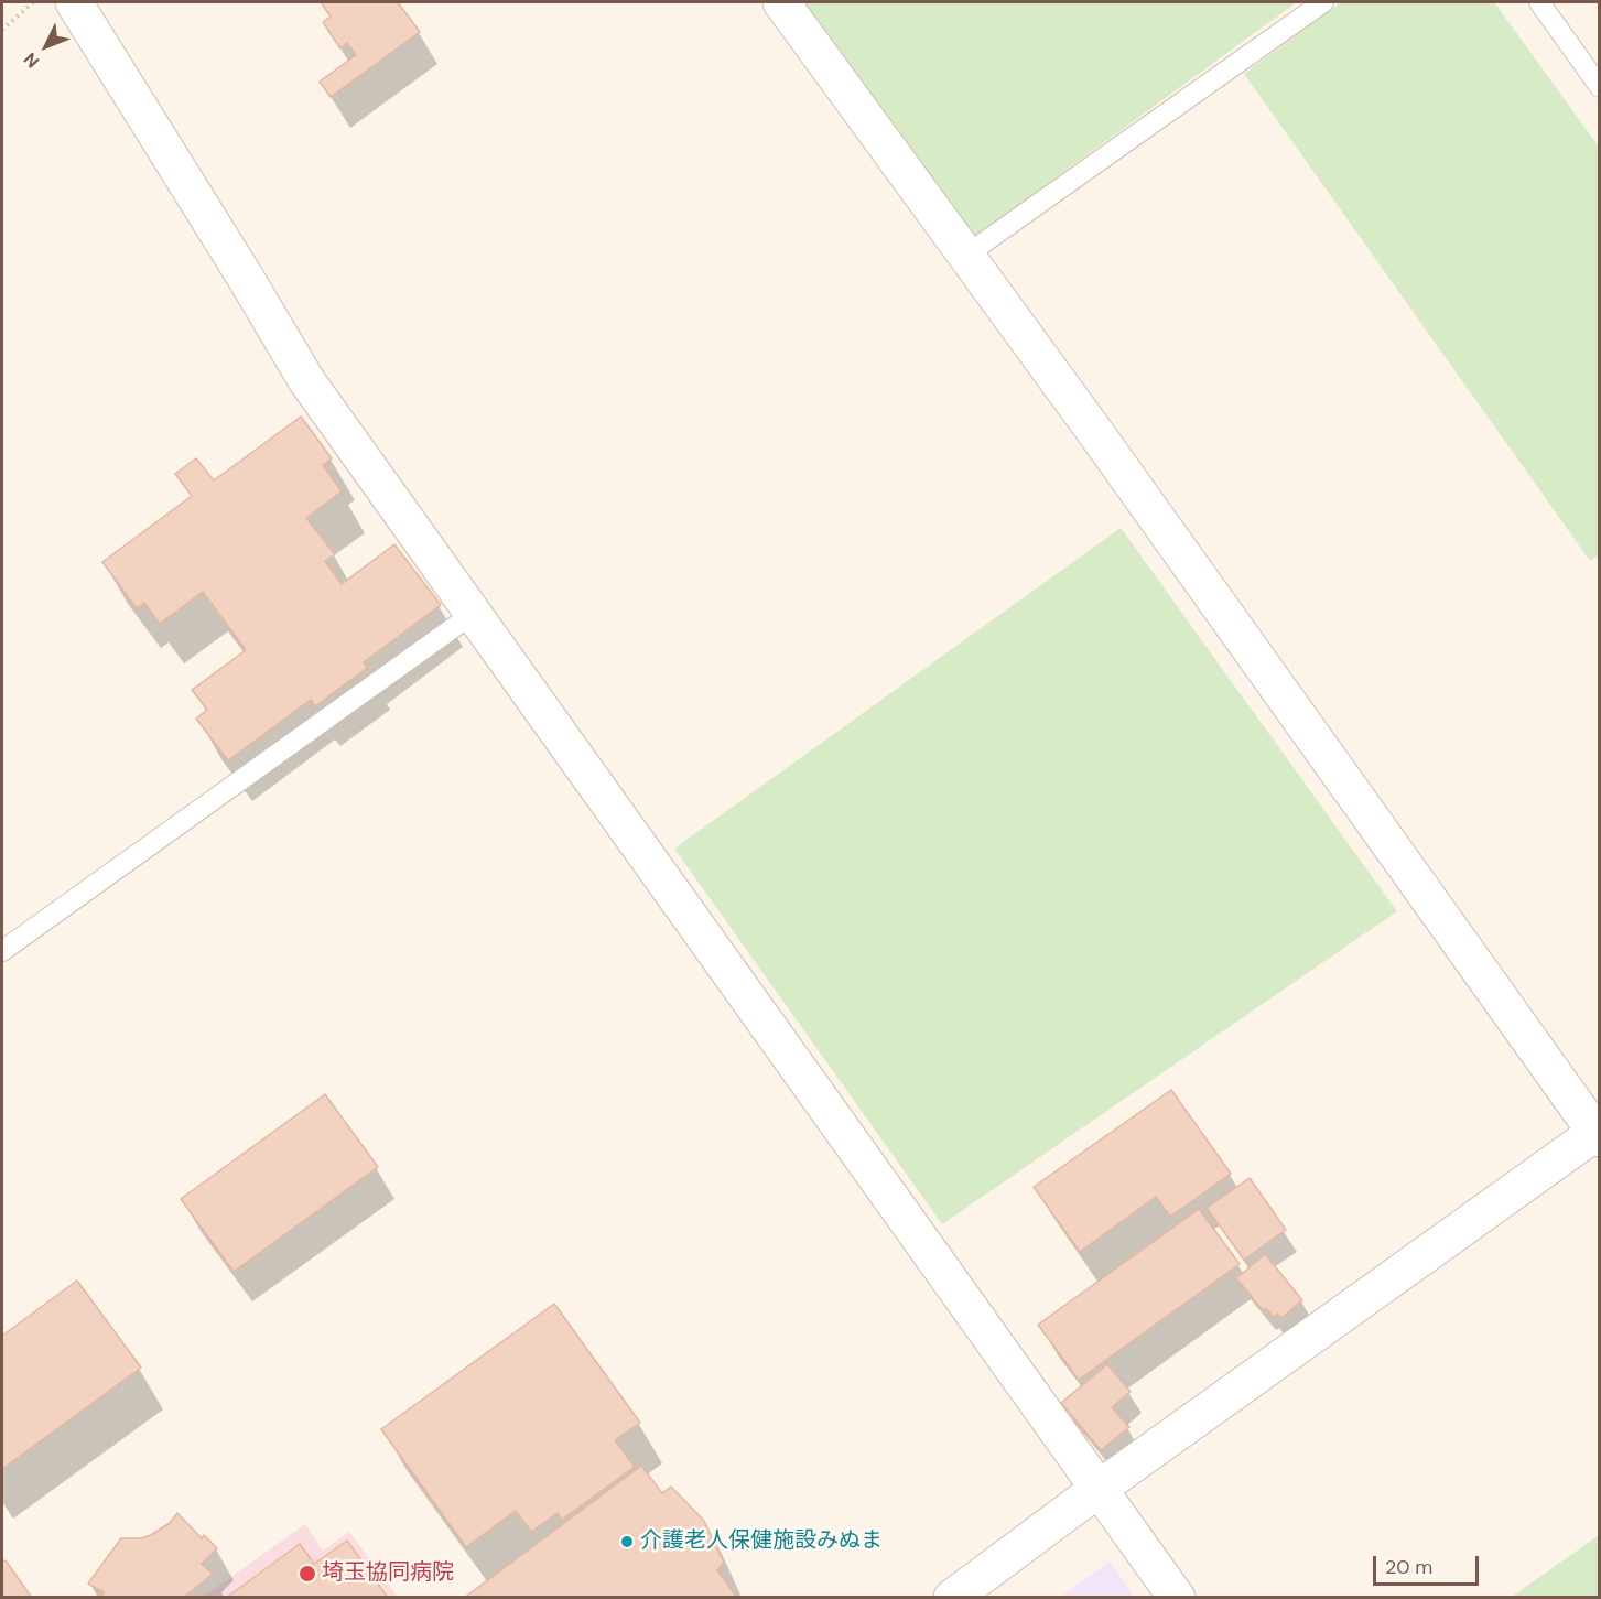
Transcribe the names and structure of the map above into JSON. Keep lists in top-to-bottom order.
{
  "places": ["介護老人保健施設みぬま", "埼玉協同病院"],
  "scale_bar": "20 m",
  "north": "bottom left"
}
